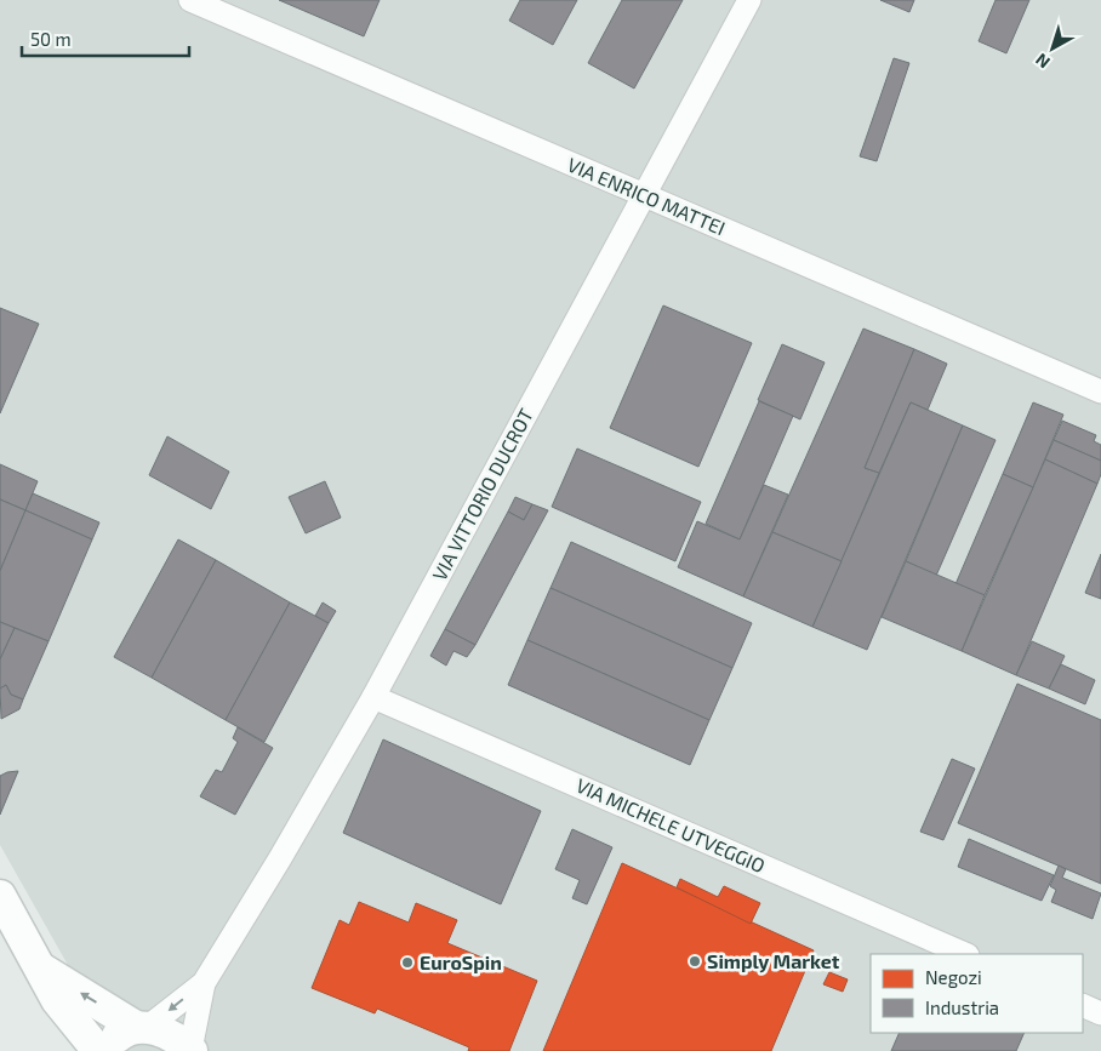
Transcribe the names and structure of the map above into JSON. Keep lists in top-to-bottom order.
{
  "streets": {
    "street": ["VIA ENRICO MATTEI", "VIA VITTORIO DUCROT", "VIA MICHELE UTVEGGIO"]
  },
  "crossings": [
    ["VIA ENRICO MATTEI", "VIA VITTORIO DUCROT"],
    ["VIA VITTORIO DUCROT", "VIA MICHELE UTVEGGIO"]
  ],
  "places": ["Simply Market", "EuroSpin"],
  "legend": ["Negozi", "Industria"],
  "scale_bar": "50 m",
  "north": "bottom left"
}
